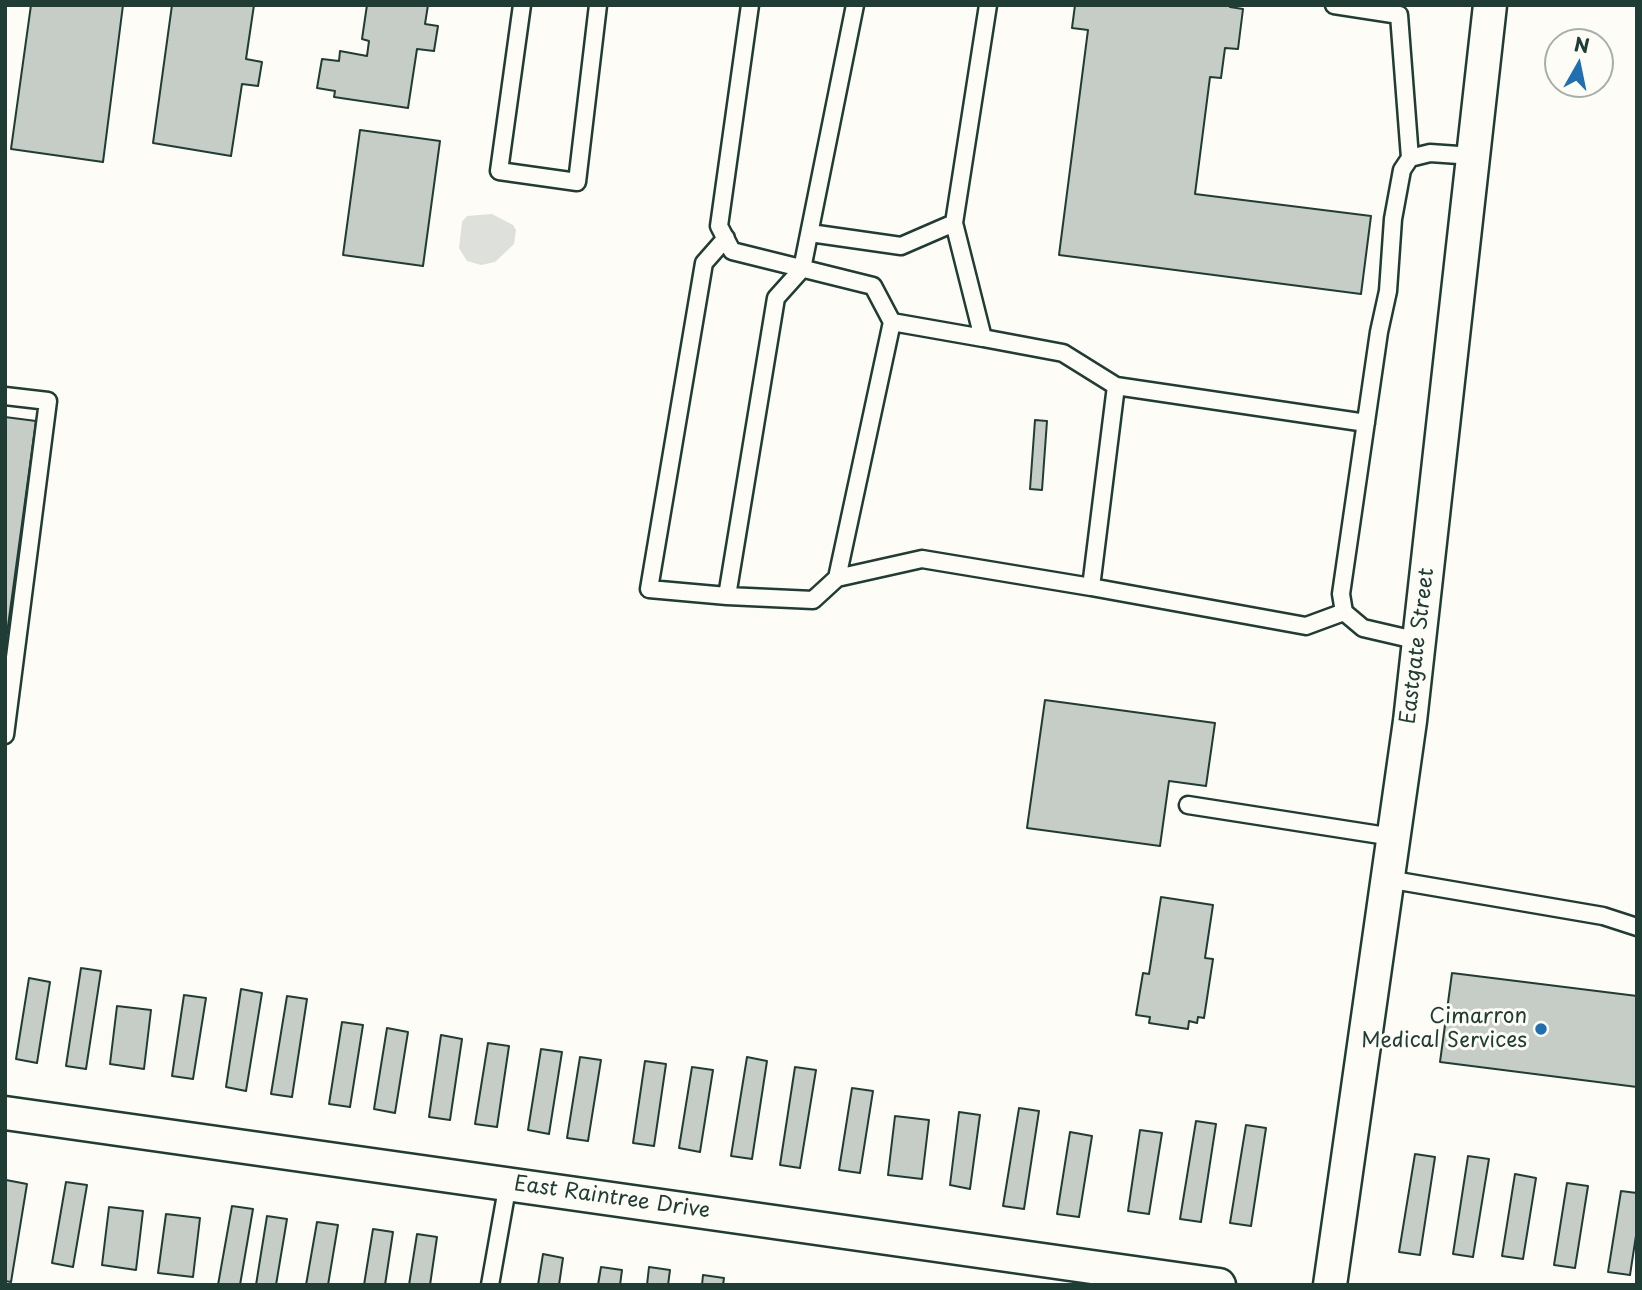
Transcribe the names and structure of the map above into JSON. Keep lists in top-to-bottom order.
{
  "streets": {
    "street": ["Eastgate Street", "East Raintree Drive"]
  },
  "places": ["Cimarron Medical Services"],
  "north": "top"
}
